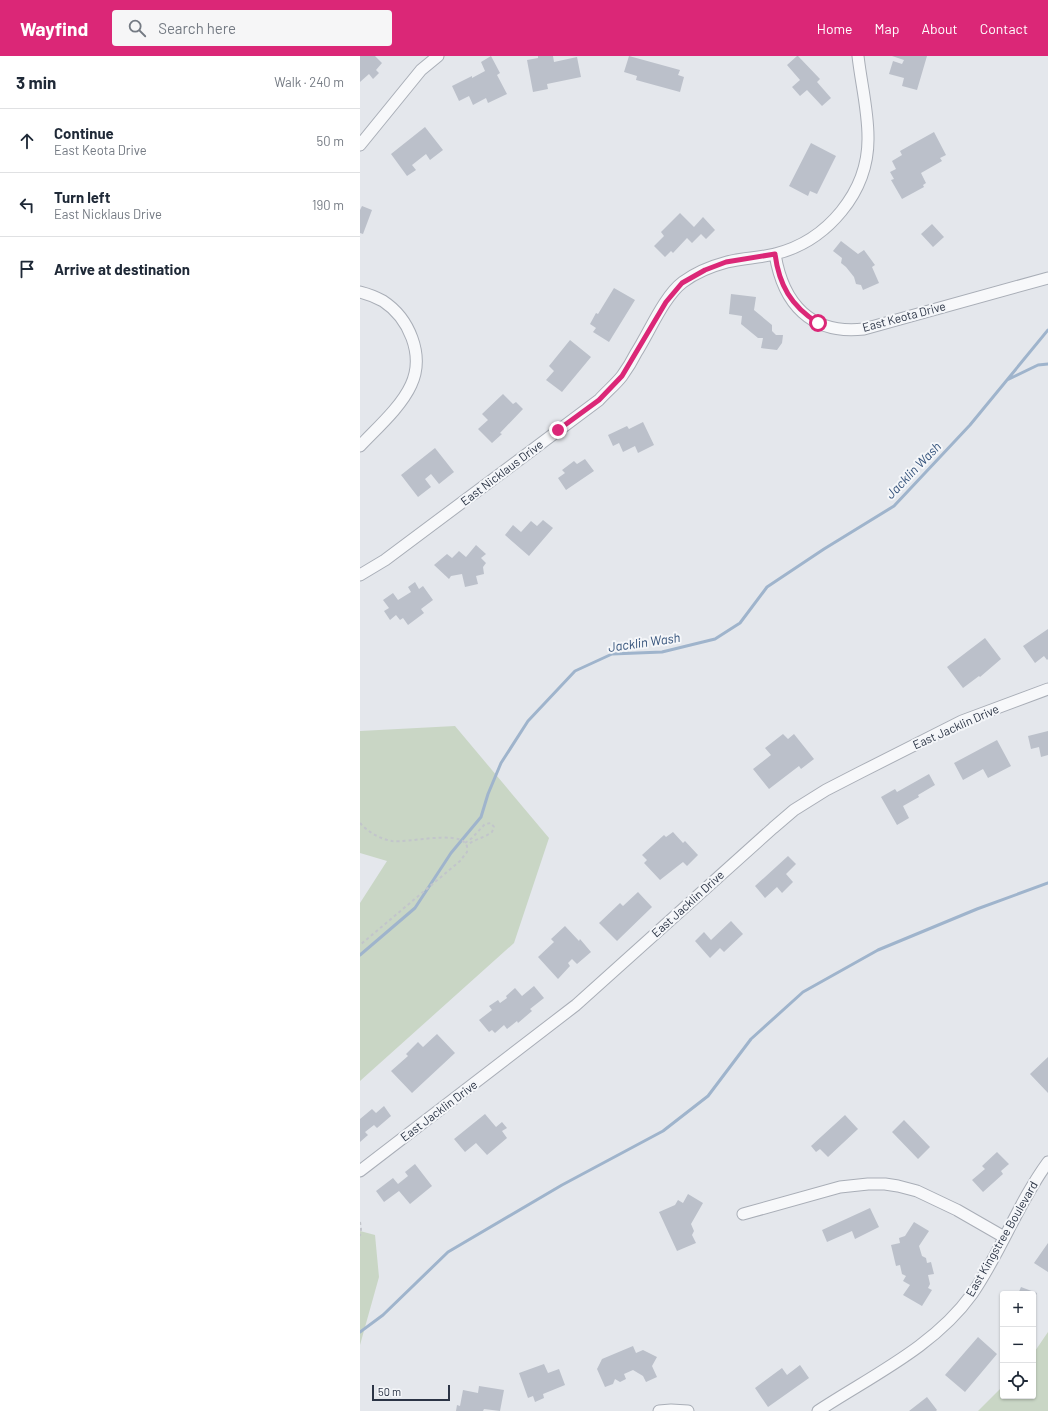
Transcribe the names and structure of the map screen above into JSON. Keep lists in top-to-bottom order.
{
  "streets": {
    "street": [
      "East Keota Drive",
      "East Nicklaus Drive",
      "East Jacklin Drive",
      "East Kingstree Boulevard"
    ]
  },
  "crossings": [
    ["East Keota Drive", "East Nicklaus Drive"]
  ],
  "water": ["Jacklin Wash"],
  "scale_bar": "50 m",
  "page": {
    "header": "Wayfind",
    "search": "Search here",
    "nav": [
      "Home",
      "Map",
      "About",
      "Contact"
    ],
    "heading": ["3 min", "Walk · 240 m"],
    "list": [
      ["Continue", "East Keota Drive", "50 m"],
      ["Turn left", "East Nicklaus Drive", "190 m"],
      "Arrive at destination"
    ],
    "map_buttons": ["+", "−"],
    "scale": "50 m"
  }
}
